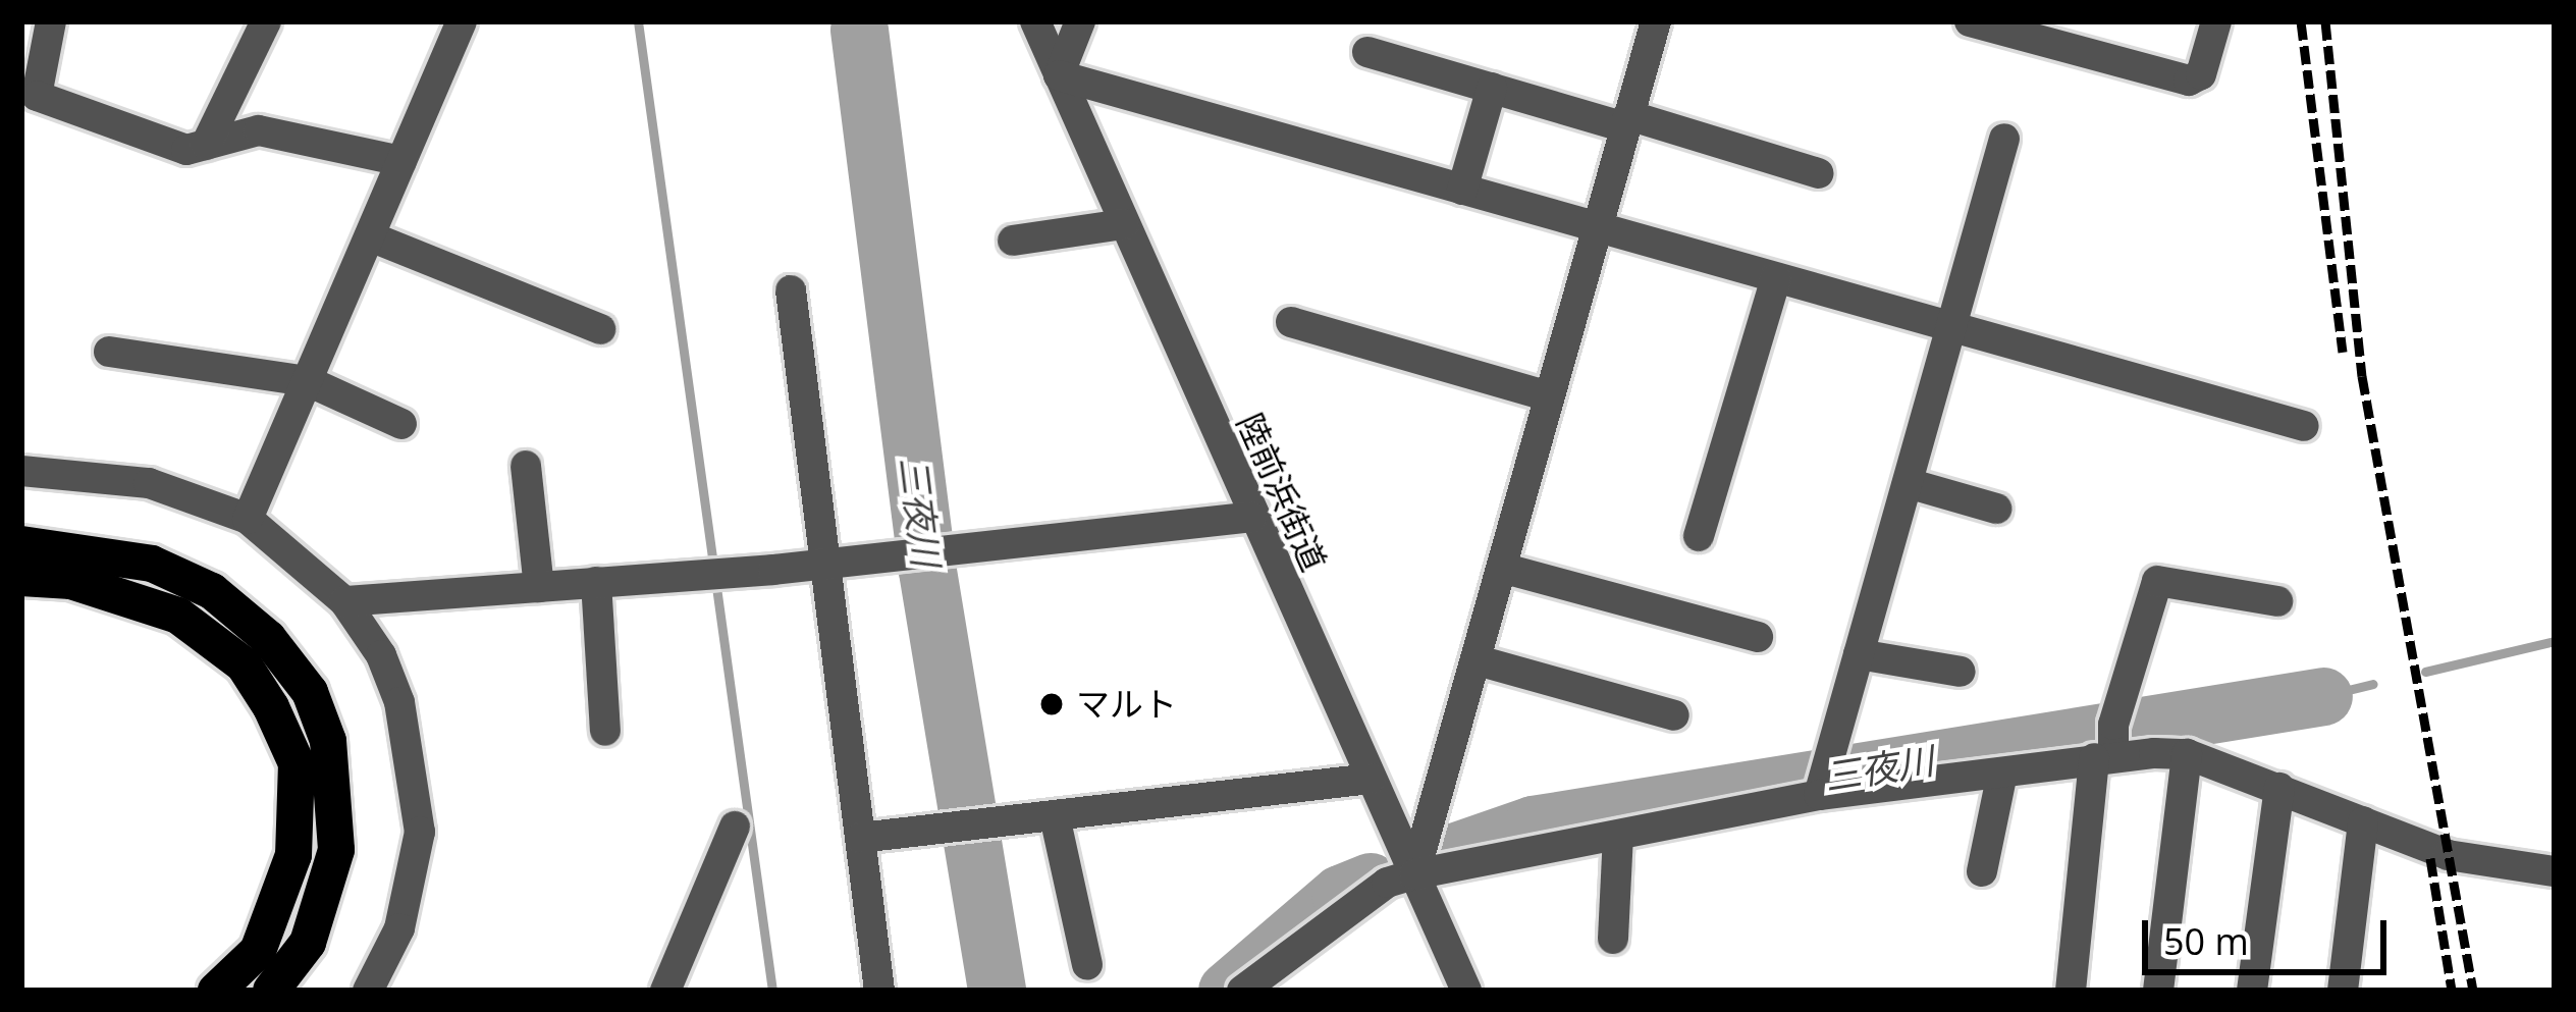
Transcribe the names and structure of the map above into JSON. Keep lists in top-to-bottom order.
{
  "streets": {
    "street": ["陸前浜街道"]
  },
  "water": ["三夜川"],
  "places": ["マルト"],
  "scale_bar": "50 m"
}
